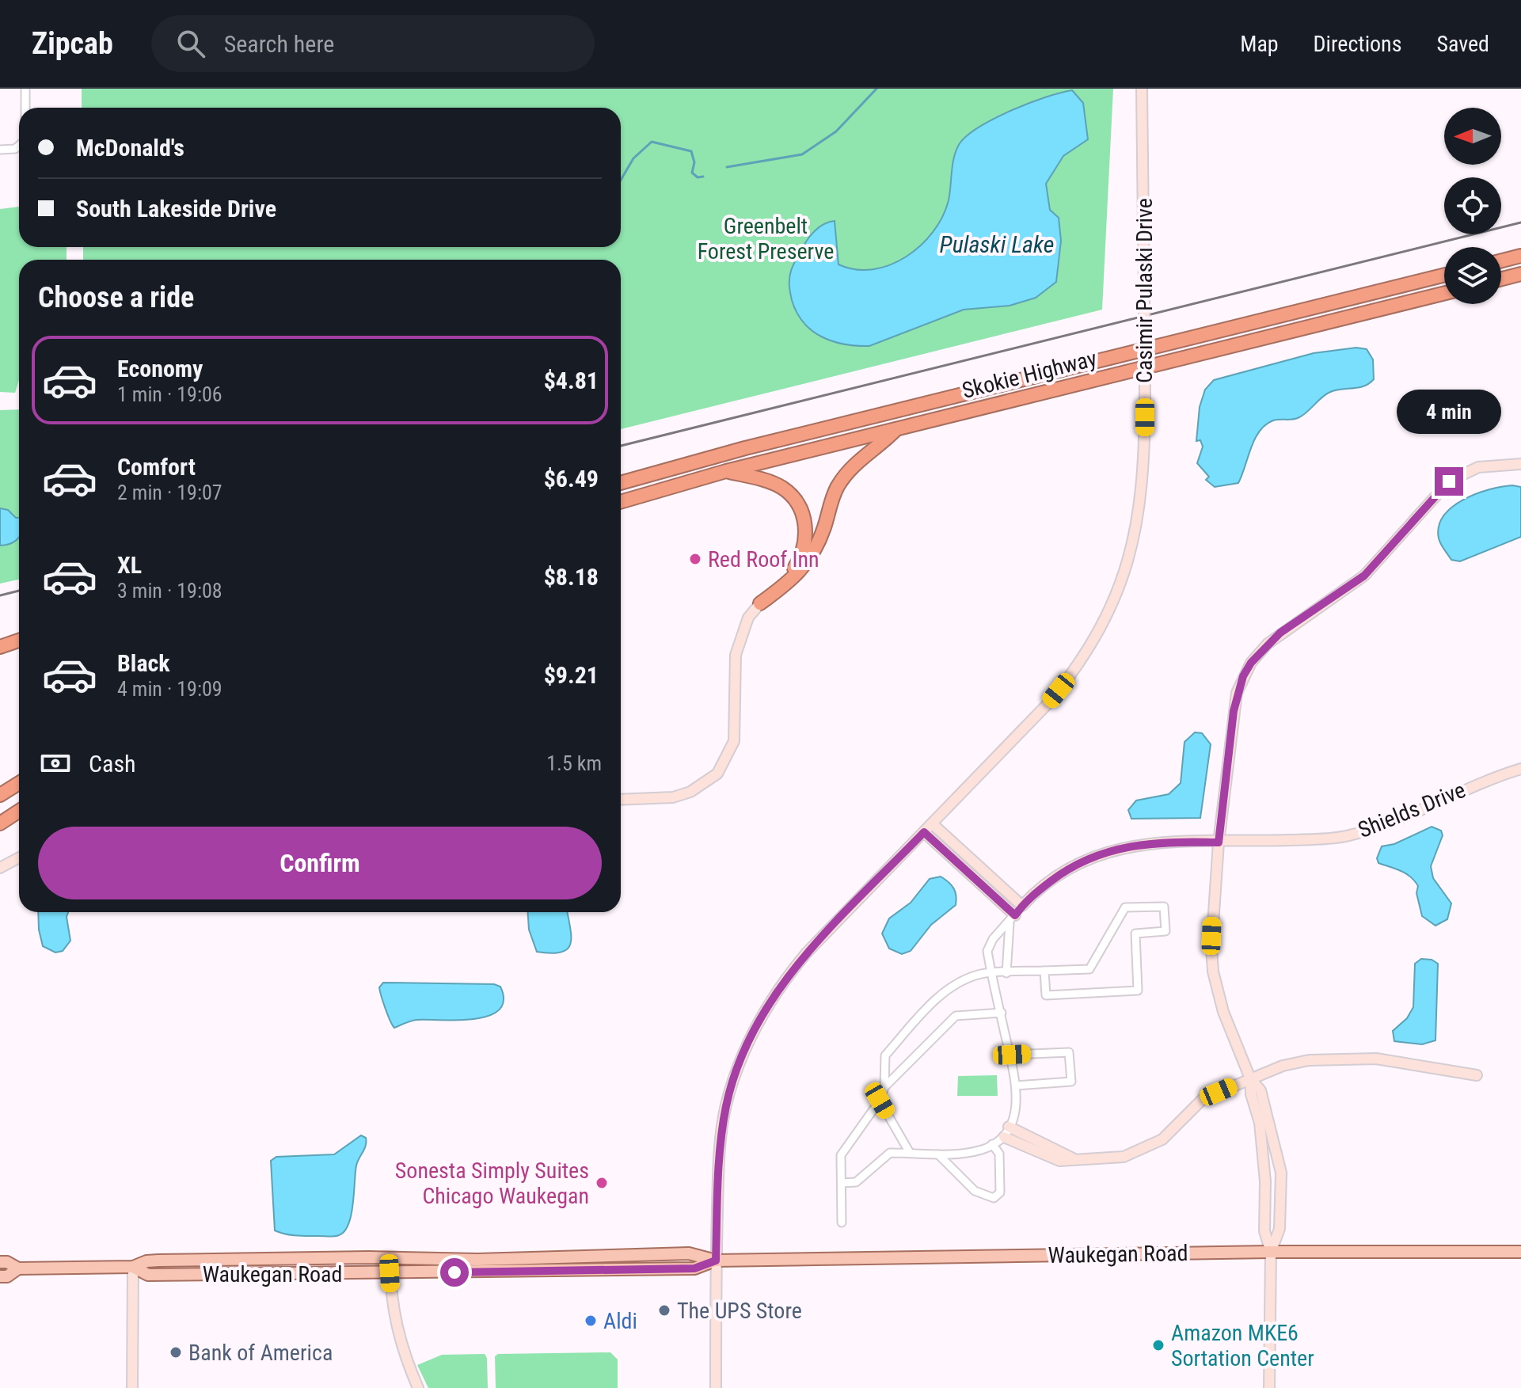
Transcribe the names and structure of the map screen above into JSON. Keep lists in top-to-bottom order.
{
  "streets": {
    "highway": ["Skokie Highway"],
    "main road": ["Waukegan Road"],
    "street": ["Casimir Pulaski Drive", "Shields Drive"]
  },
  "crossings": [
    ["Casimir Pulaski Drive", "Waukegan Road"]
  ],
  "water": ["Pulaski Lake"],
  "parks": ["Greenbelt Forest Preserve"],
  "places": [
    "Red Roof Inn",
    "Sonesta Simply Suites Chicago Waukegan",
    "The UPS Store",
    "Aldi",
    "Amazon MKE6 Sortation Center",
    "Bank of America"
  ],
  "north": "left",
  "page": {
    "header": "Zipcab",
    "search": "Search here",
    "nav": ["Map", "Directions", "Saved"],
    "banner": ["McDonald's", "South Lakeside Drive"],
    "heading": "Choose a ride",
    "list": [
      {
        "name": "Economy",
        "note": "1 min · 19:06",
        "value": "$4.81"
      },
      {
        "name": "Comfort",
        "note": "2 min · 19:07",
        "value": "$6.49"
      },
      {
        "name": "XL",
        "note": "3 min · 19:08",
        "value": "$8.18"
      },
      {
        "name": "Black",
        "note": "4 min · 19:09",
        "value": "$9.21"
      }
    ],
    "bubble": "4 min",
    "pay": ["Cash", "1.5 km"],
    "buttons": "Confirm"
  }
}
